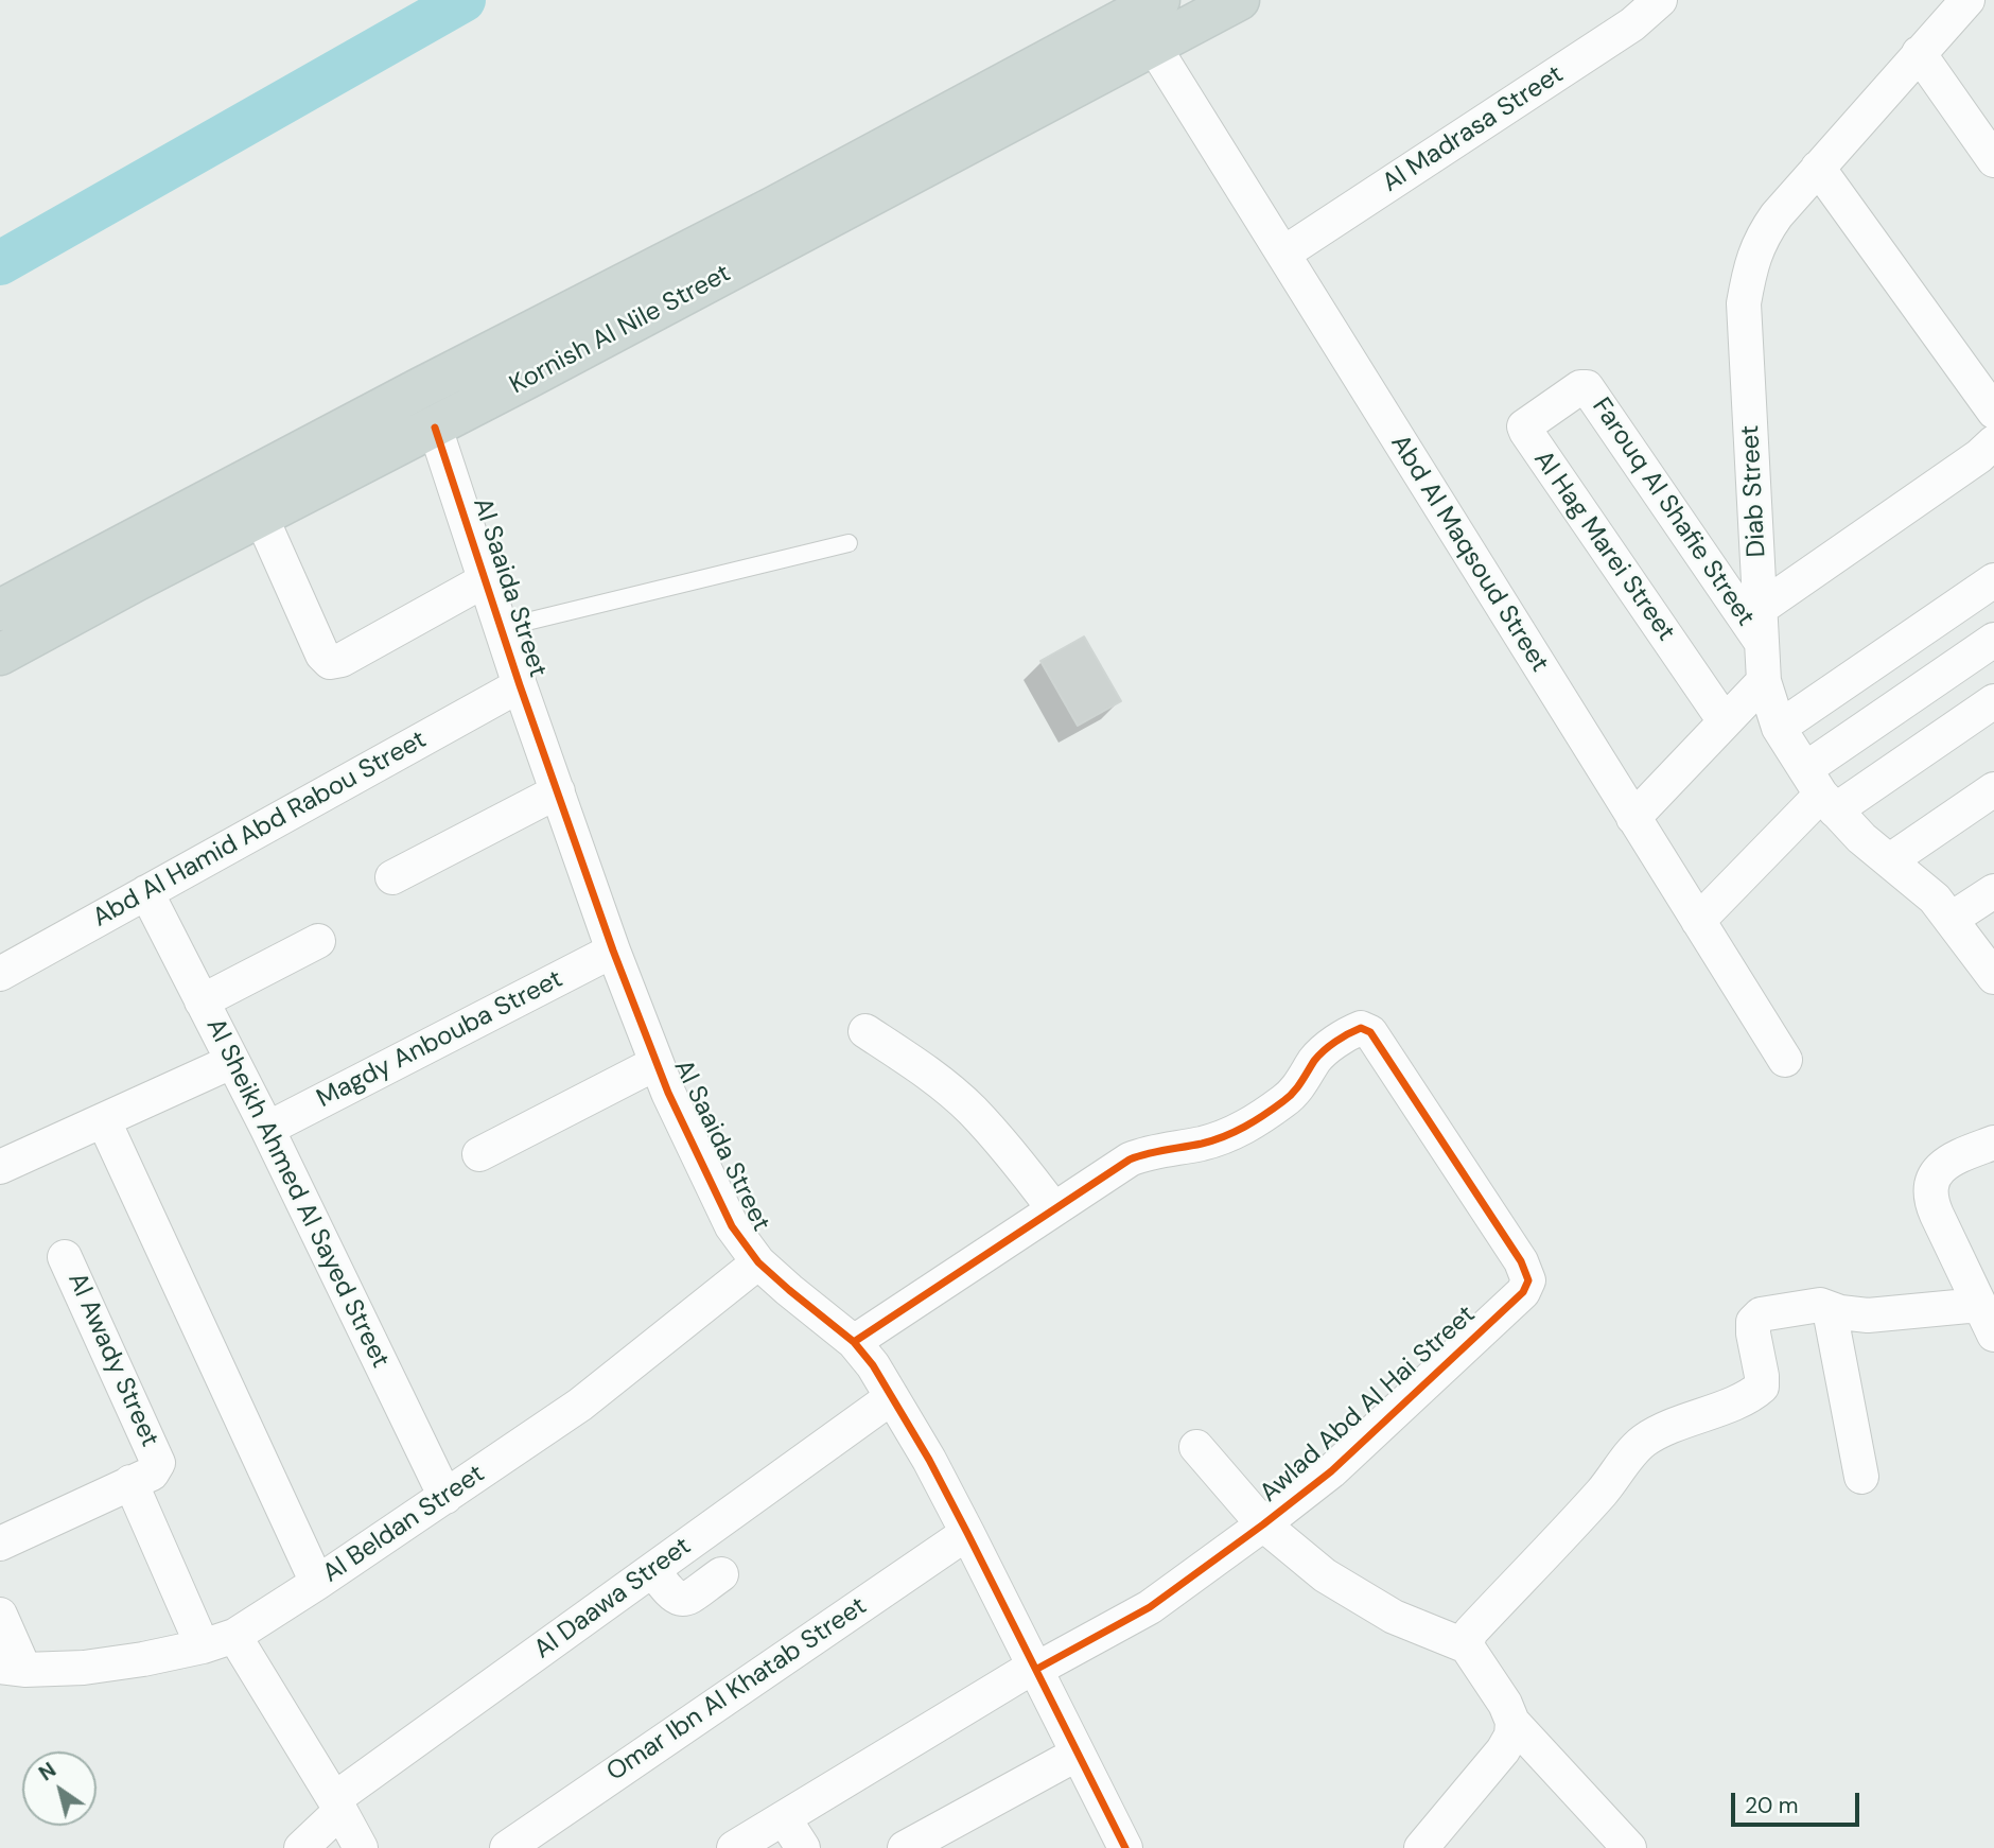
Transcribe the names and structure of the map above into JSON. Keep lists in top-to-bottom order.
{
  "streets": {
    "main road": ["Kornish Al Nile Street"],
    "street": [
      "Al Madrasa Street",
      "Diab Street",
      "Farouq Al Shafie Street",
      "Al Hag Marei Street",
      "Abd Al Maqsoud Street",
      "Al Saaida Street",
      "Abd Al Hamid Abd Rabou Street",
      "Magdy Anbouba Street",
      "Al Sheikh Ahmed Al Sayed Street",
      "Al Awady Street",
      "Awlad Abd Al Hai Street",
      "Al Beldan Street",
      "Al Daawa Street",
      "Omar Ibn Al Khatab Street"
    ]
  },
  "crossings": [
    ["Al Madrasa Street", "Abd Al Maqsoud Street"],
    ["Kornish Al Nile Street", "Abd Al Maqsoud Street"],
    ["Kornish Al Nile Street", "Al Saaida Street"],
    ["Diab Street", "Farouq Al Shafie Street"],
    ["Farouq Al Shafie Street", "Al Hag Marei Street"],
    ["Al Saaida Street", "Abd Al Hamid Abd Rabou Street"],
    ["Al Saaida Street", "Magdy Anbouba Street"],
    ["Al Saaida Street", "Awlad Abd Al Hai Street"],
    ["Al Saaida Street", "Al Beldan Street"],
    ["Al Saaida Street", "Al Daawa Street"],
    ["Al Saaida Street", "Omar Ibn Al Khatab Street"],
    ["Abd Al Hamid Abd Rabou Street", "Al Sheikh Ahmed Al Sayed Street"],
    ["Magdy Anbouba Street", "Al Sheikh Ahmed Al Sayed Street"],
    ["Al Sheikh Ahmed Al Sayed Street", "Al Beldan Street"]
  ],
  "scale_bar": "20 m",
  "north": "top left"
}
